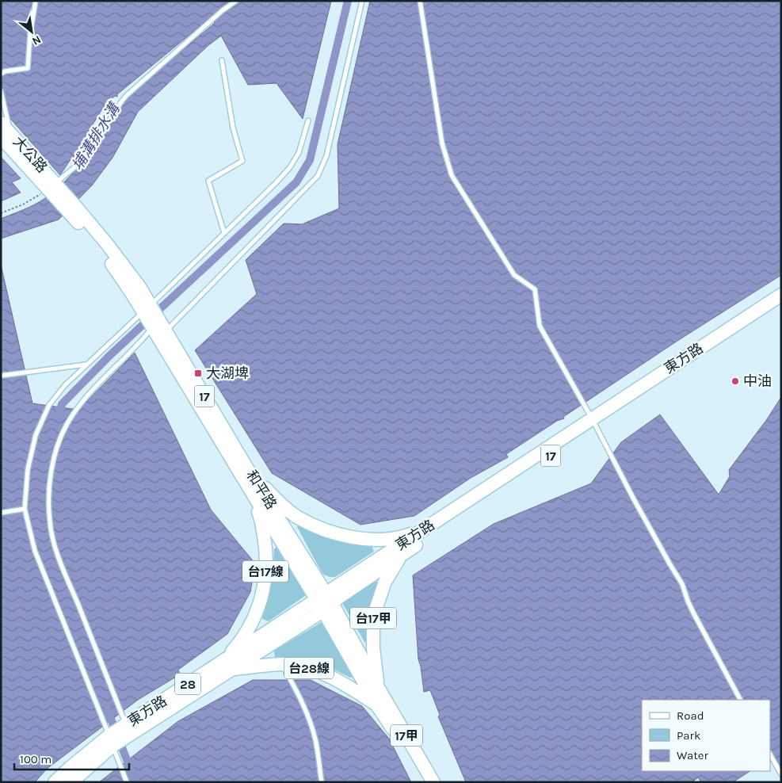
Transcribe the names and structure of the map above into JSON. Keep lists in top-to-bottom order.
{
  "streets": {
    "main road": [
      "大公路",
      "東方路",
      "17",
      "和平路",
      "台17線",
      "台17甲",
      "台28線",
      "28",
      "17甲"
    ]
  },
  "crossings": [
    ["大公路", "和平路"],
    ["東方路", "和平路"],
    ["東方路", "台17線"],
    ["東方路", "台17甲"],
    ["東方路", "台28線"],
    ["和平路", "台17線"],
    ["和平路", "台17甲"],
    ["和平路", "台28線"],
    ["台17線", "台28線"]
  ],
  "water": ["埔溝排水溝"],
  "places": {
    "transit": ["大湖埤"],
    "other": ["中油"]
  },
  "legend": ["Road", "Park", "Water"],
  "scale_bar": "100 m",
  "north": "bottom right"
}
